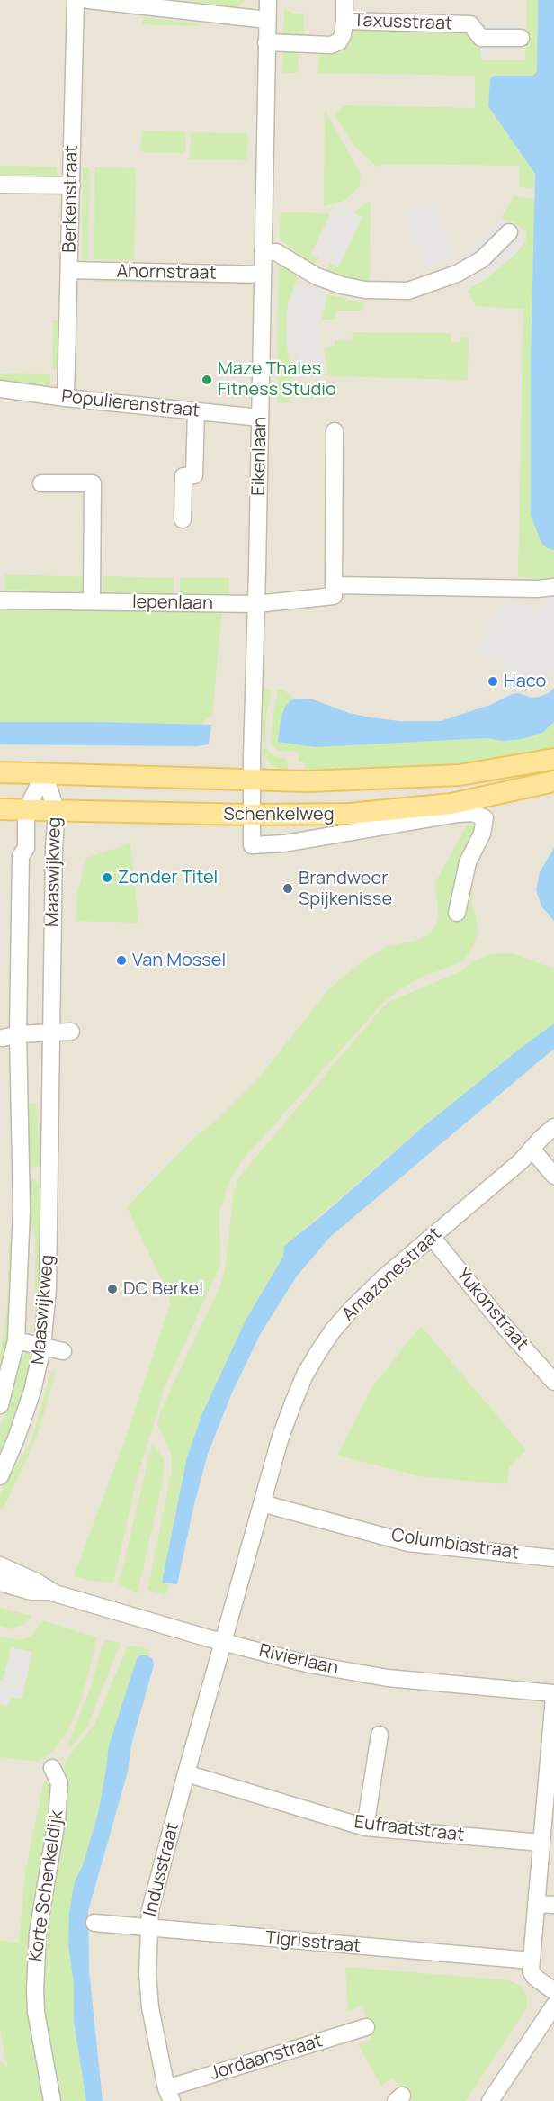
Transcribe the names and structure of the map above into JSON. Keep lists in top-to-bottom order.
{
  "streets": {
    "main road": ["Schenkelweg"],
    "street": [
      "Taxusstraat",
      "Berkenstraat",
      "Ahornstraat",
      "Populierenstraat",
      "Eikenlaan",
      "Iepenlaan",
      "Maaswijkweg",
      "Amazonestraat",
      "Yukonstraat",
      "Columbiastraat",
      "Rivierlaan",
      "Eufraatstraat",
      "Indusstraat",
      "Korte Schenkeldijk",
      "Tigrisstraat",
      "Jordaanstraat"
    ]
  },
  "crossings": [
    ["Taxusstraat", "Eikenlaan"],
    ["Berkenstraat", "Ahornstraat"],
    ["Berkenstraat", "Populierenstraat"],
    ["Ahornstraat", "Eikenlaan"],
    ["Populierenstraat", "Eikenlaan"],
    ["Eikenlaan", "Iepenlaan"],
    ["Eikenlaan", "Schenkelweg"],
    ["Schenkelweg", "Maaswijkweg"],
    ["Amazonestraat", "Yukonstraat"],
    ["Amazonestraat", "Columbiastraat"],
    ["Amazonestraat", "Rivierlaan"],
    ["Amazonestraat", "Indusstraat"],
    ["Rivierlaan", "Indusstraat"],
    ["Eufraatstraat", "Indusstraat"],
    ["Indusstraat", "Tigrisstraat"],
    ["Indusstraat", "Jordaanstraat"]
  ],
  "places": [
    "Maze Thales Fitness Studio",
    "Haco",
    "Zonder Titel",
    "Brandweer Spijkenisse",
    "Van Mossel",
    "DC Berkel"
  ]
}
